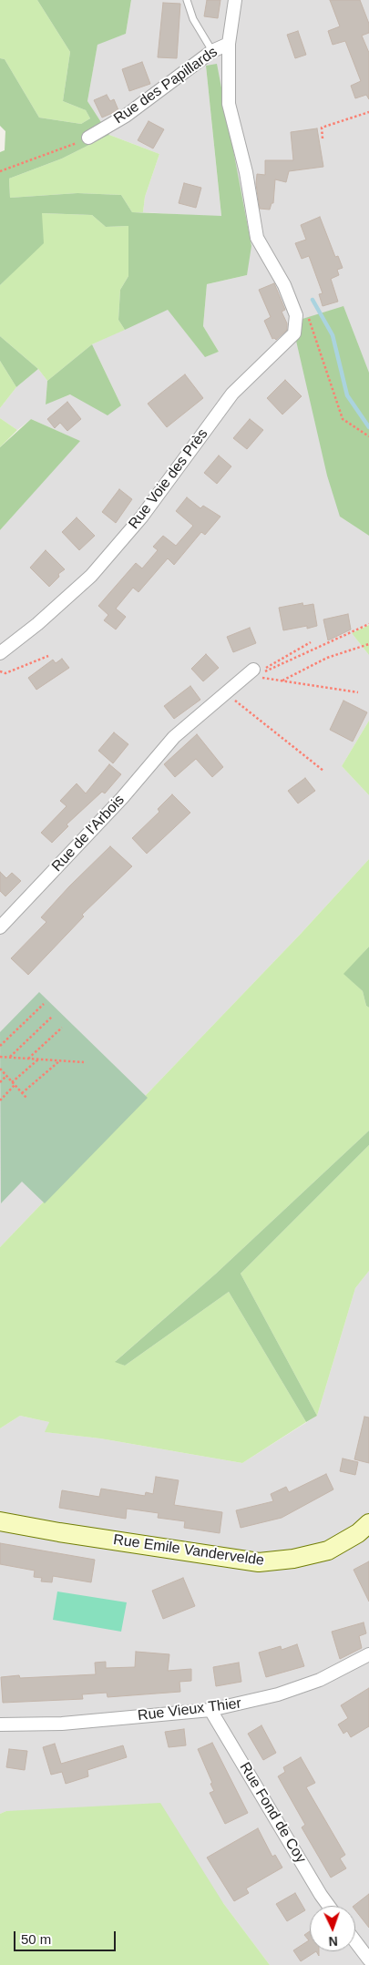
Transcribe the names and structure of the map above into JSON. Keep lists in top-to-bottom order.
{
  "streets": {
    "street": [
      "Rue des Papillards",
      "Rue Voie des Près",
      "Rue de l'Arbois",
      "Rue Emile Vandervelde",
      "Rue Vieux Thier",
      "Rue Fond de Coy"
    ]
  },
  "crossings": [
    ["Rue des Papillards", "Rue Voie des Près"],
    ["Rue Vieux Thier", "Rue Fond de Coy"]
  ],
  "scale_bar": "50 m",
  "north": "bottom"
}
